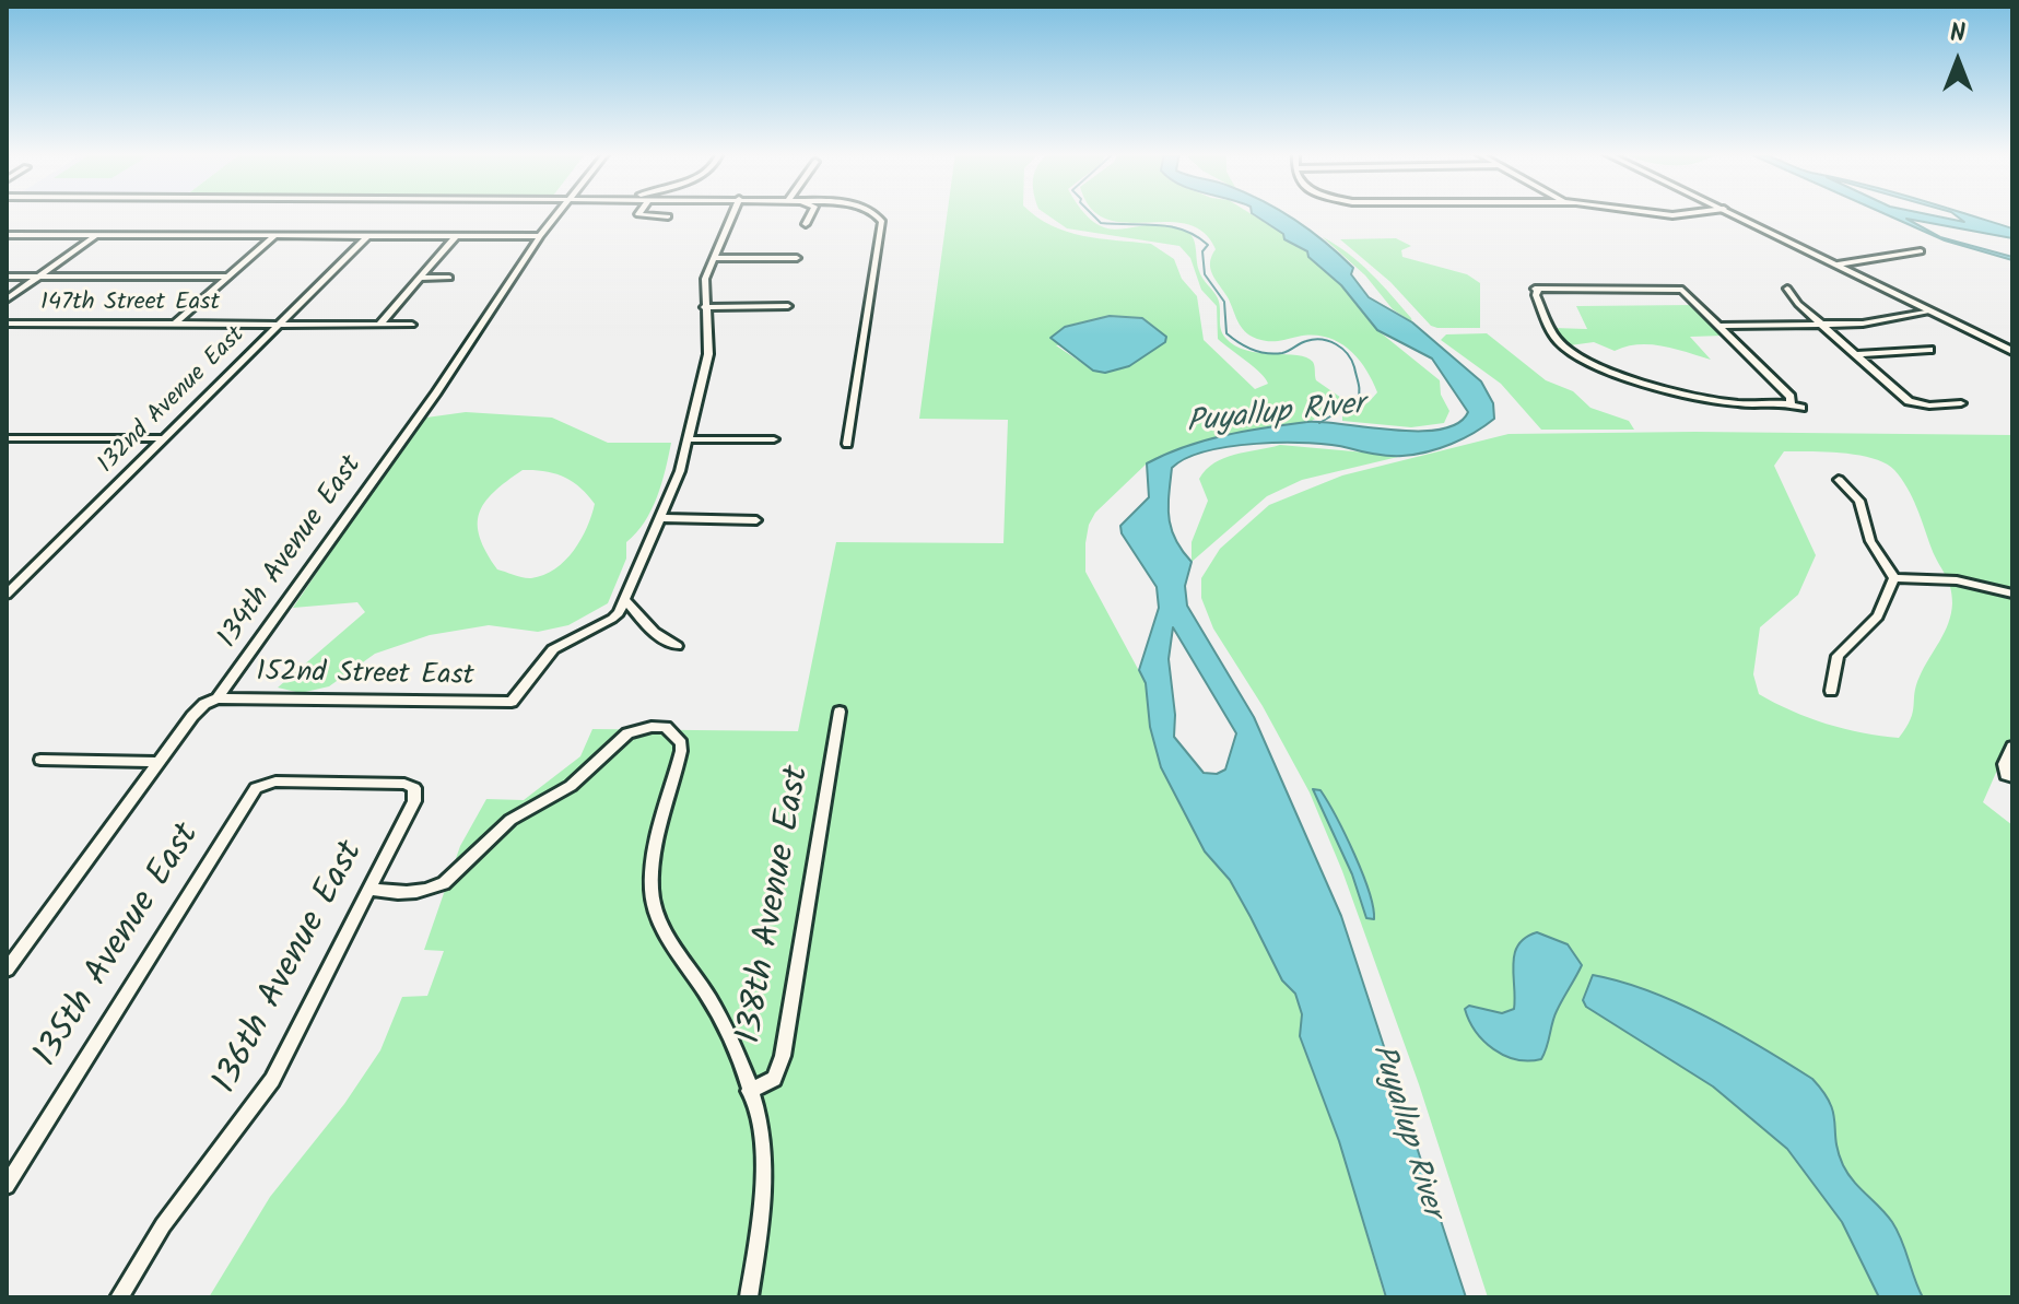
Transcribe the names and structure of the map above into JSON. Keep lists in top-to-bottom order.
{
  "streets": {
    "street": [
      "147th Street East",
      "132nd Avenue East",
      "134th Avenue East",
      "152nd Street East",
      "138th Avenue East",
      "135th Avenue East",
      "136th Avenue East"
    ]
  },
  "crossings": [
    ["147th Street East", "132nd Avenue East"],
    ["134th Avenue East", "152nd Street East"],
    ["138th Avenue East", "136th Avenue East"],
    ["135th Avenue East", "136th Avenue East"]
  ],
  "water": ["Puyallup River"],
  "north": "top"
}
